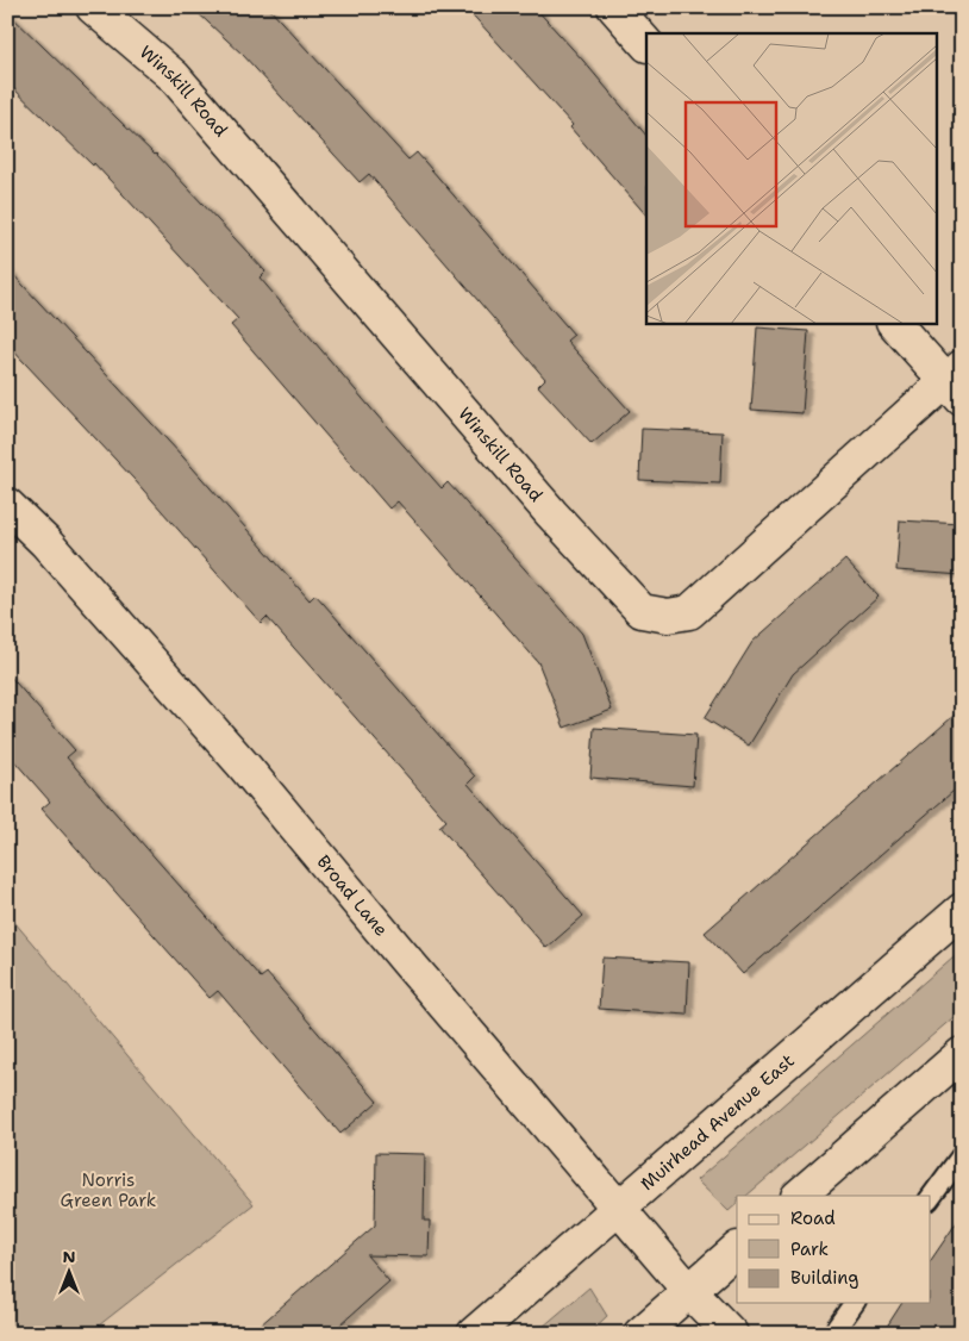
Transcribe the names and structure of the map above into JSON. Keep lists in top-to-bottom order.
{
  "streets": {
    "street": ["Winskill Road", "Broad Lane", "Muirhead Avenue East"]
  },
  "crossings": [
    ["Broad Lane", "Muirhead Avenue East"]
  ],
  "parks": ["Norris Green Park"],
  "legend": ["Road", "Park", "Building"],
  "north": "top"
}
